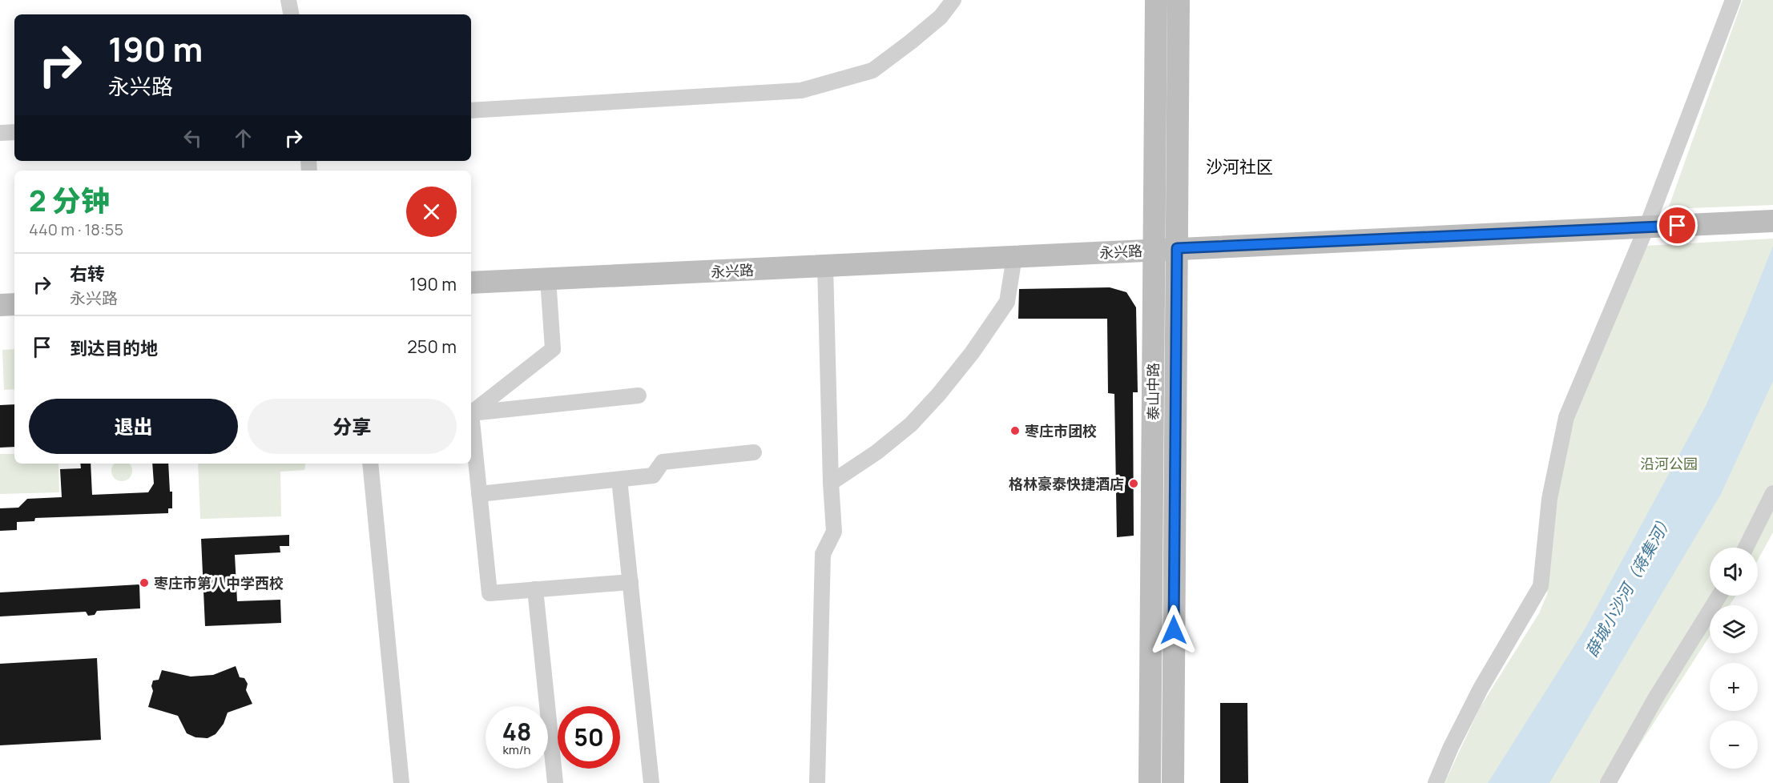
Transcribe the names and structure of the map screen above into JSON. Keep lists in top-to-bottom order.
{
  "streets": {
    "main road": ["永兴路", "泰山中路"]
  },
  "crossings": [
    ["永兴路", "泰山中路"]
  ],
  "districts": ["沙河社区"],
  "water": ["薛城小沙河（蒋集河）"],
  "parks": ["沿河公园"],
  "places": ["枣庄市团校", "格林豪泰快捷酒店", "枣庄市第八中学西校"],
  "page": {
    "turn": ["190 m", "永兴路"],
    "heading": ["2 分钟", "440 m · 18:55"],
    "list": [
      {
        "name": "右转",
        "note": "永兴路",
        "value": "190 m"
      },
      {
        "name": "到达目的地",
        "value": "250 m"
      }
    ],
    "buttons": ["退出", "分享"],
    "map_buttons": ["+", "−"],
    "speed": "48 km/h",
    "limit": "50"
  }
}
